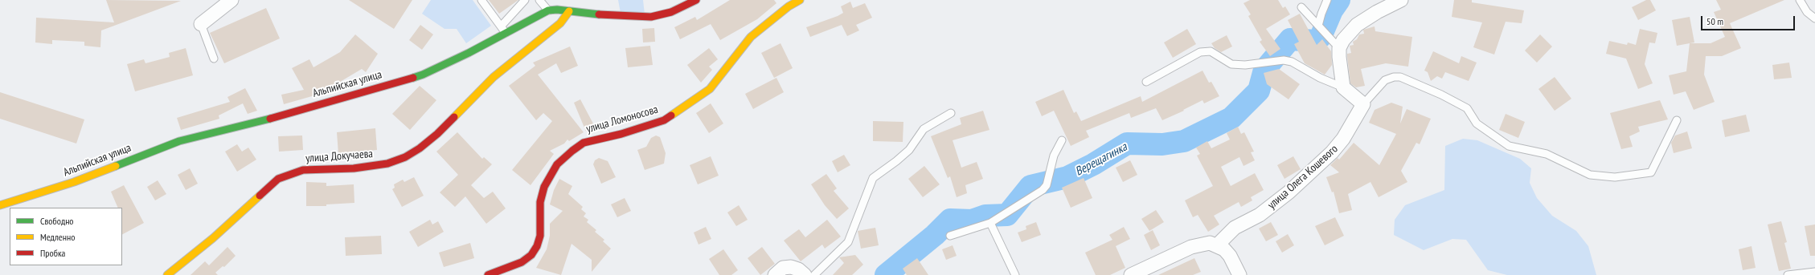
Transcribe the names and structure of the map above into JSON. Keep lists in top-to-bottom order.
{
  "streets": {
    "street": [
      "Альпийская улица",
      "улица Ломоносова",
      "улица Докучаева",
      "улица Олега Кошевого"
    ]
  },
  "water": ["Верещагинка"],
  "legend": ["Свободно", "Медленно", "Пробка"],
  "scale_bar": "50 m"
}
